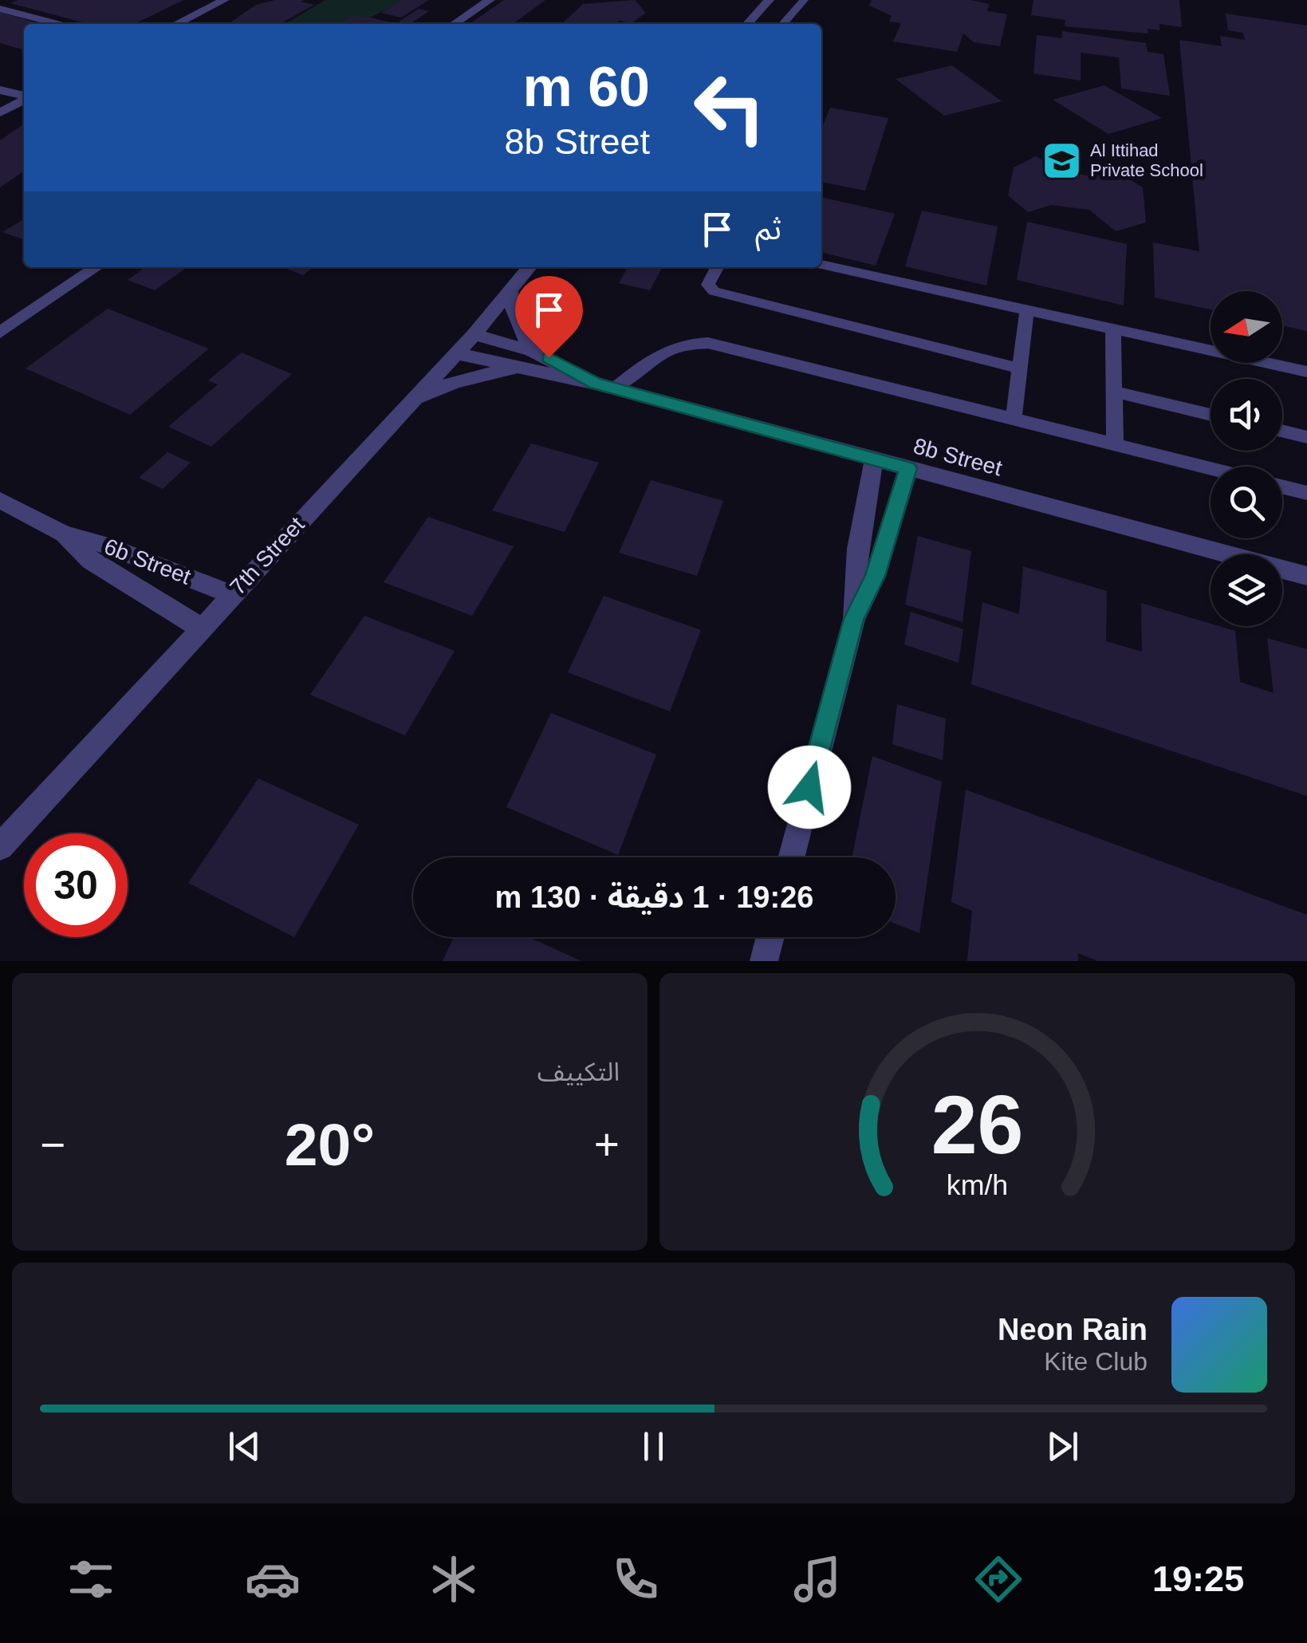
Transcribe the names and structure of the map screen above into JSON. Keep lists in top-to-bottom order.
{
  "streets": {
    "street": ["8b Street", "7th Street", "6b Street"]
  },
  "crossings": [
    ["8b Street", "7th Street"],
    ["7th Street", "6b Street"]
  ],
  "places": {
    "school or university": ["Al Ittihad Private School"]
  },
  "north": "left",
  "page": {
    "turn": ["60 m", "8b Street"],
    "then": "ثم",
    "limit": "30",
    "trip": "19:26 · 1 دقيقة · 130 m",
    "tile": "التكييف",
    "heat": ["−", "20°", "+"],
    "song": ["Neon Rain", "Kite Club"],
    "tabs": "19:25",
    "gauge": ["26", "km/h"]
  }
}
